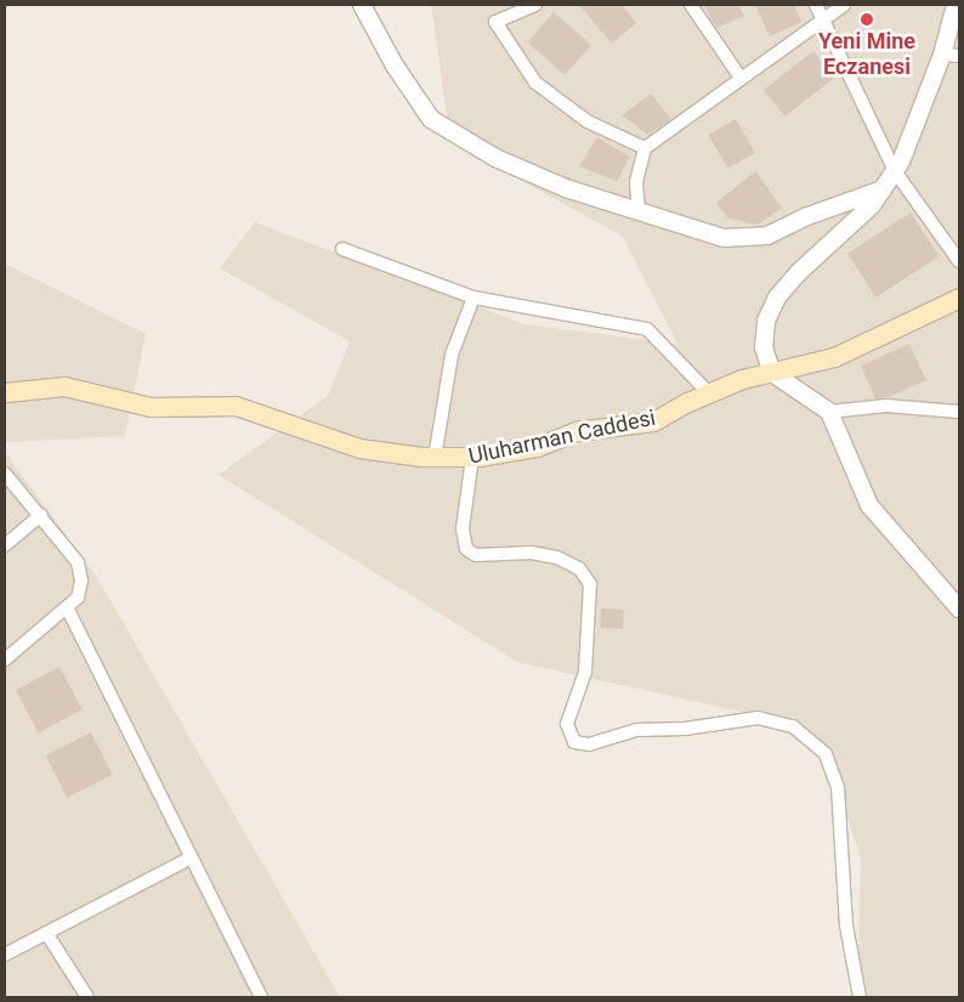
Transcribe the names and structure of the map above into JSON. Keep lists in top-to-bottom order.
{
  "streets": {
    "main road": ["Uluharman Caddesi"]
  },
  "places": ["Yeni Mine Eczanesi"]
}
